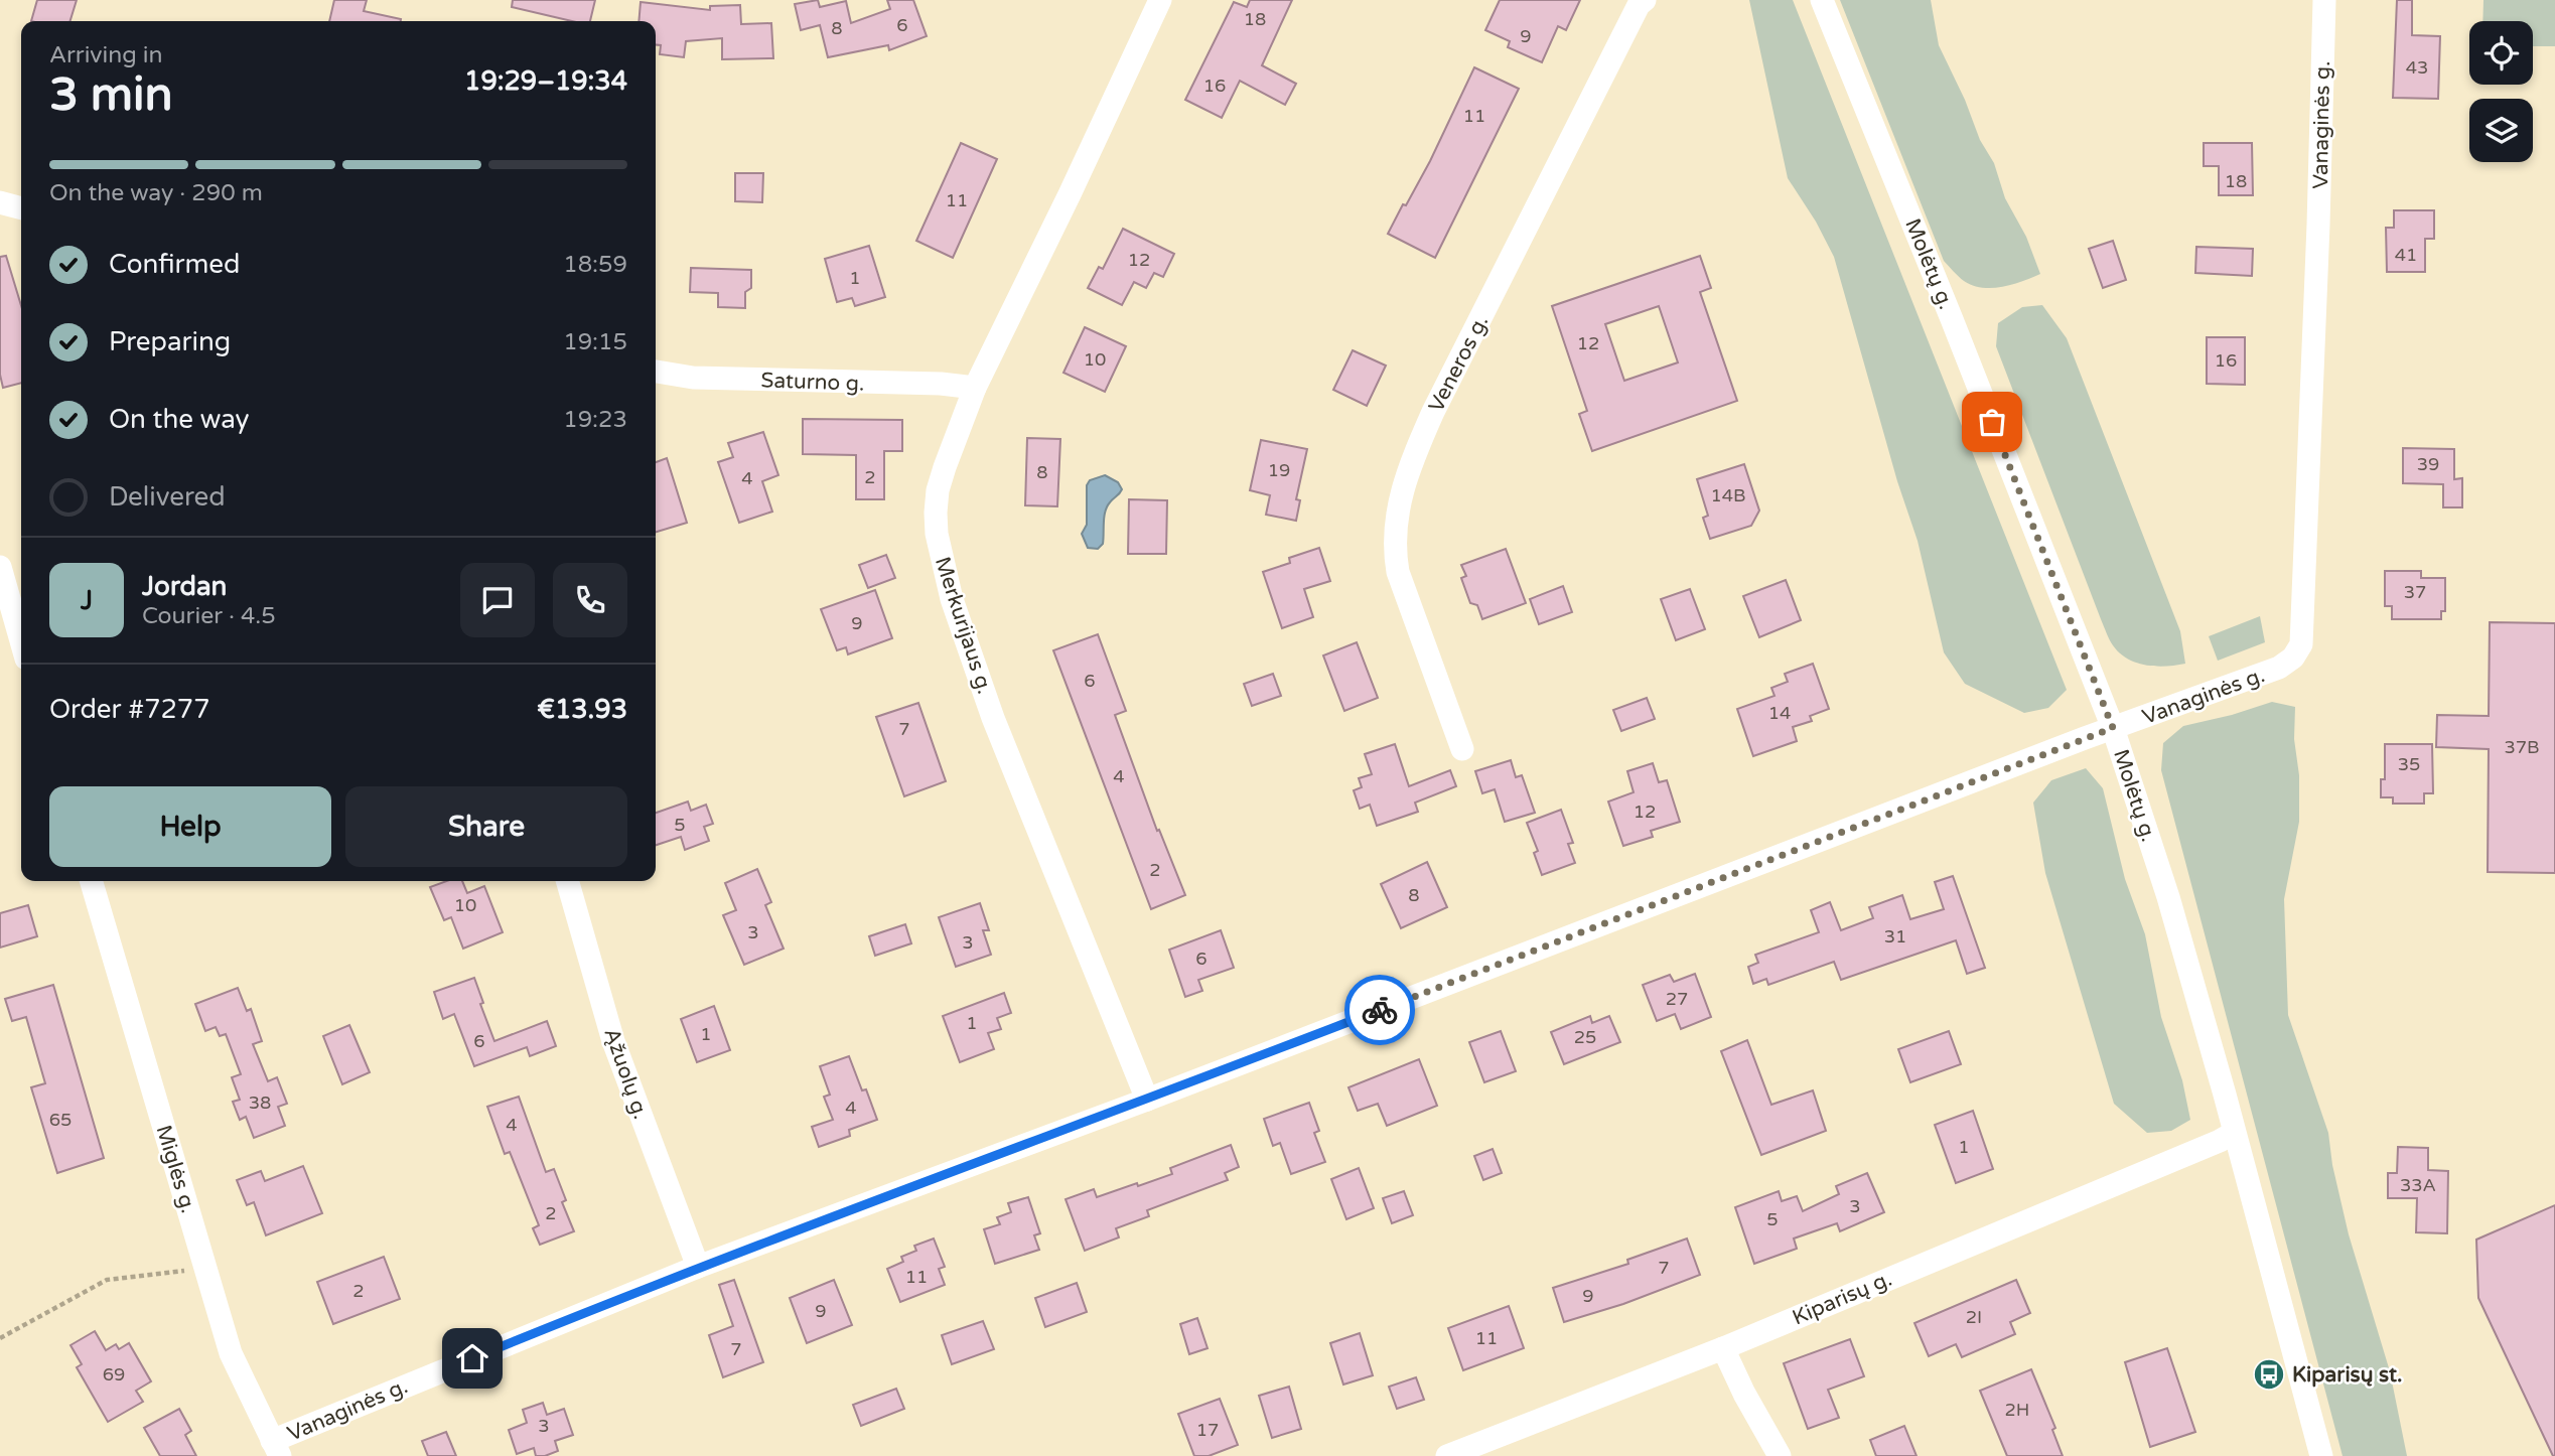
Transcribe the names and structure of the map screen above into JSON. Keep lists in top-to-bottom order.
{
  "streets": {
    "street": [
      "Vanaginės g.",
      "Molėtų g.",
      "Veneros g.",
      "Saturno g.",
      "Merkurijaus g.",
      "Ąžuolų g.",
      "Miglės g.",
      "Kiparisų g."
    ]
  },
  "crossings": [
    ["Vanaginės g.", "Molėtų g."],
    ["Vanaginės g.", "Merkurijaus g."],
    ["Vanaginės g.", "Ąžuolų g."],
    ["Vanaginės g.", "Miglės g."],
    ["Molėtų g.", "Kiparisų g."],
    ["Saturno g.", "Merkurijaus g."]
  ],
  "places": {
    "bus stop": ["Kiparisų st."]
  },
  "house_numbers": [
    "18",
    "6",
    "8",
    "9",
    "43",
    "16",
    "11",
    "18",
    "11",
    "41",
    "12",
    "1",
    "12",
    "10",
    "16",
    "39",
    "19",
    "8",
    "2",
    "4",
    "14B",
    "37",
    "9",
    "6",
    "14",
    "7",
    "37B",
    "35",
    "4",
    "12",
    "5",
    "2",
    "8",
    "10",
    "3",
    "31",
    "3",
    "6",
    "27",
    "1",
    "1",
    "25",
    "6",
    "38",
    "4",
    "65",
    "4",
    "1",
    "33A",
    "3",
    "2",
    "5",
    "7",
    "11",
    "2",
    "9",
    "9",
    "2I",
    "11",
    "7",
    "69",
    "2H",
    "3",
    "17"
  ],
  "page": {
    "heading": ["3 min", "Arriving in", "19:29–19:34"],
    "panel": [
      "Jordan",
      "Courier · 4.5",
      "Order #7277",
      "€13.93"
    ],
    "bar": "On the way · 290 m",
    "list": [
      ["Confirmed", "18:59"],
      ["Preparing", "19:15"],
      ["On the way", "19:23"],
      "Delivered"
    ],
    "round": "J",
    "buttons": ["Help", "Share"]
  }
}
